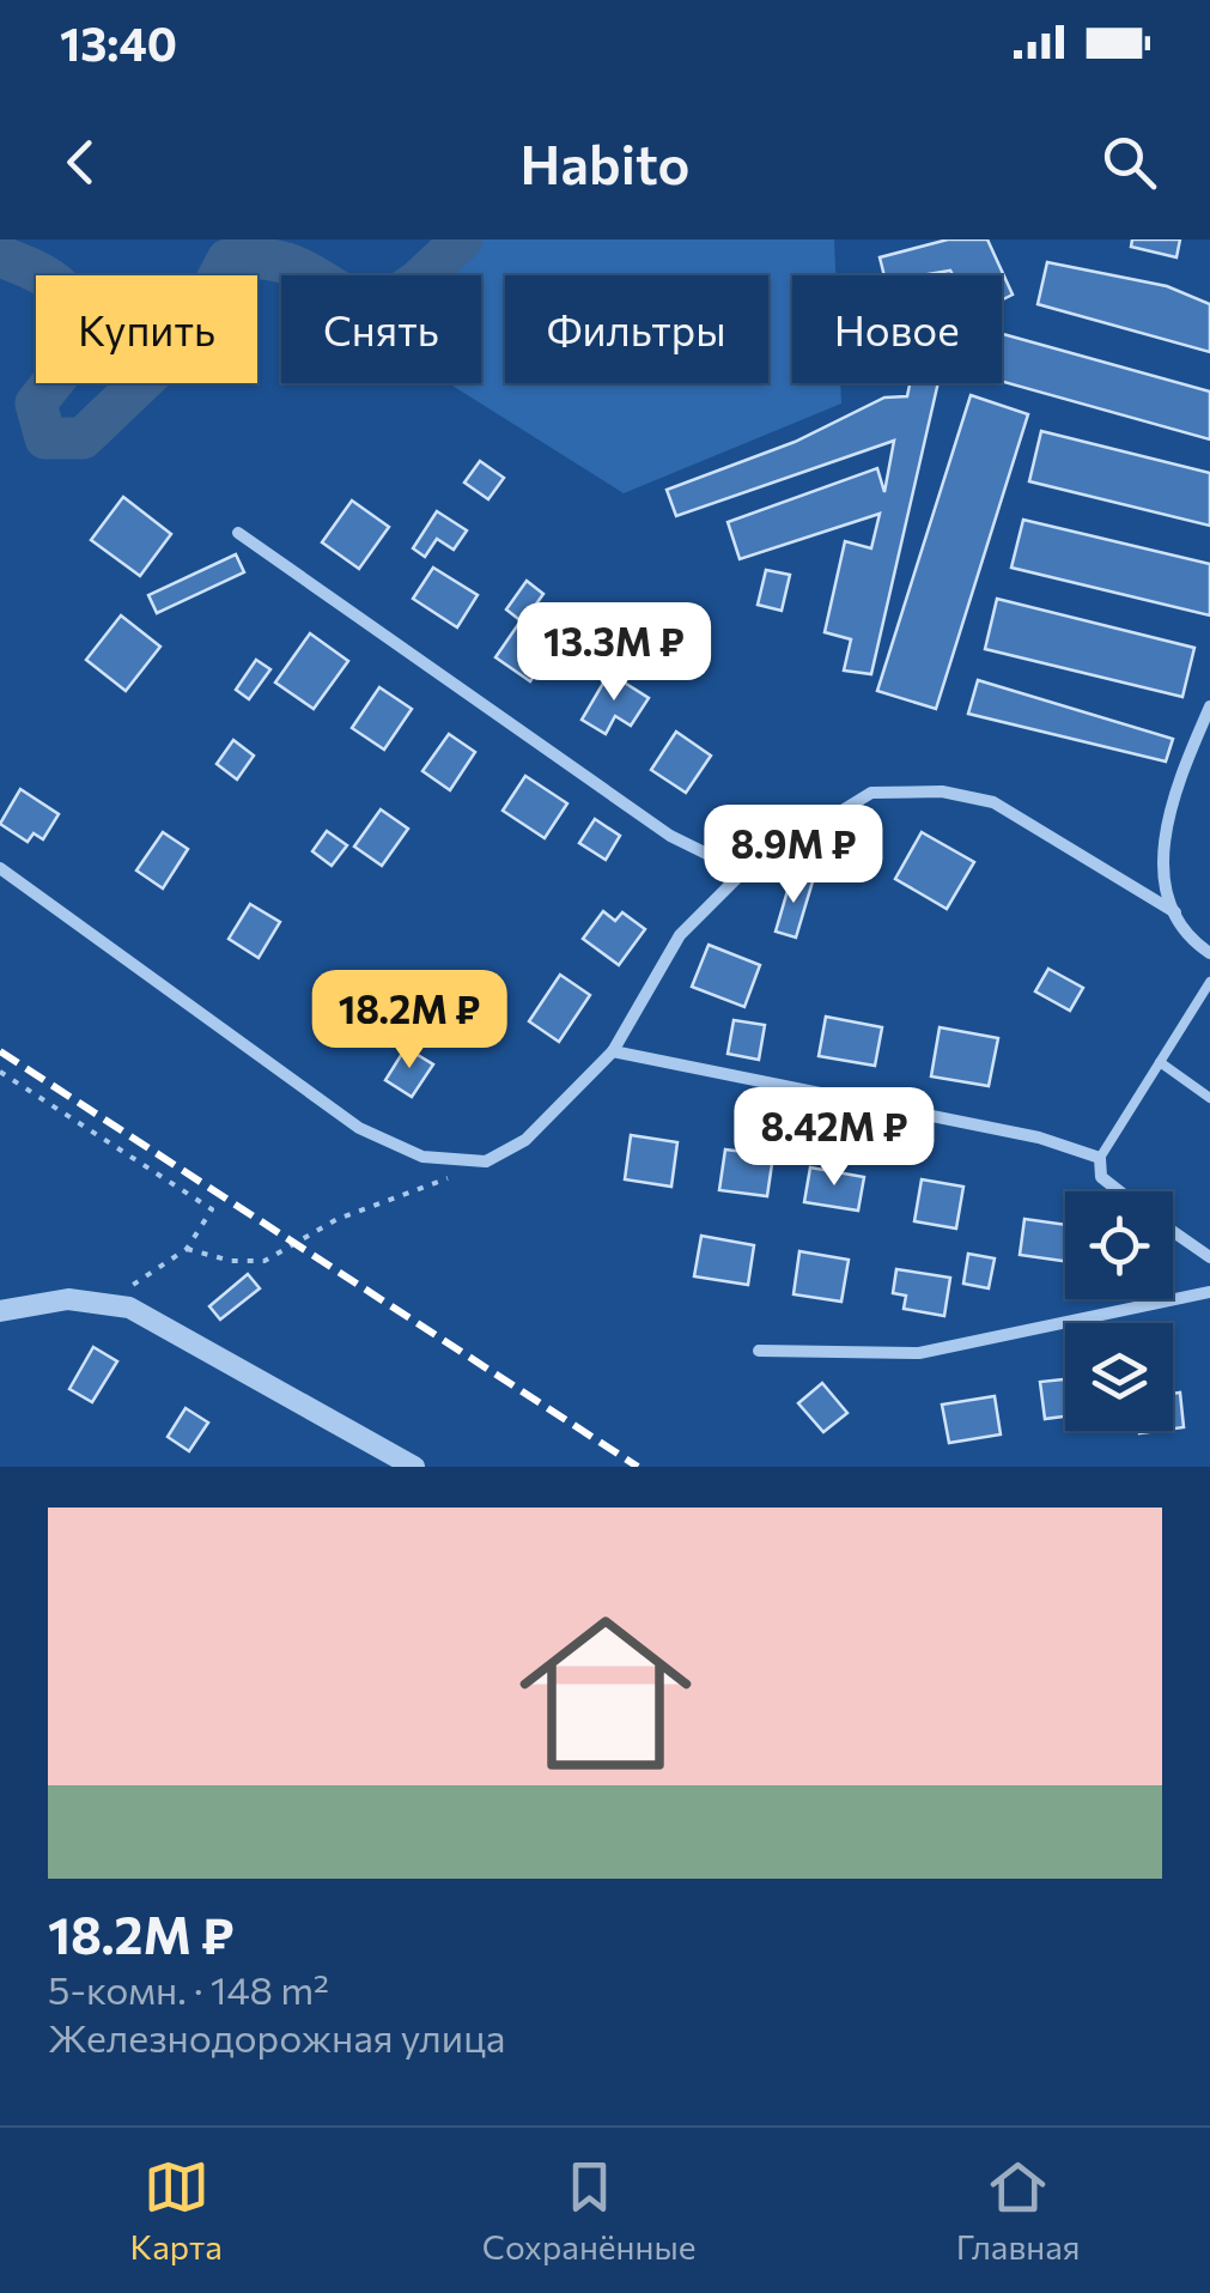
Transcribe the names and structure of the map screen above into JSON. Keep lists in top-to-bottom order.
{
  "page": {
    "status": "13:40",
    "header": "Habito",
    "chip": [
      "Купить",
      "Снять",
      "Фильтры",
      "Новое"
    ],
    "price": [
      "13.3M ₽",
      "8.9M ₽",
      "18.2M ₽",
      "8.42M ₽"
    ],
    "list": [
      {
        "name": "18.2M ₽",
        "note": "5-комн. · 148 m² · Железнодорожная улица"
      }
    ],
    "tabs": ["Карта", "Сохранённые", "Главная"]
  }
}
